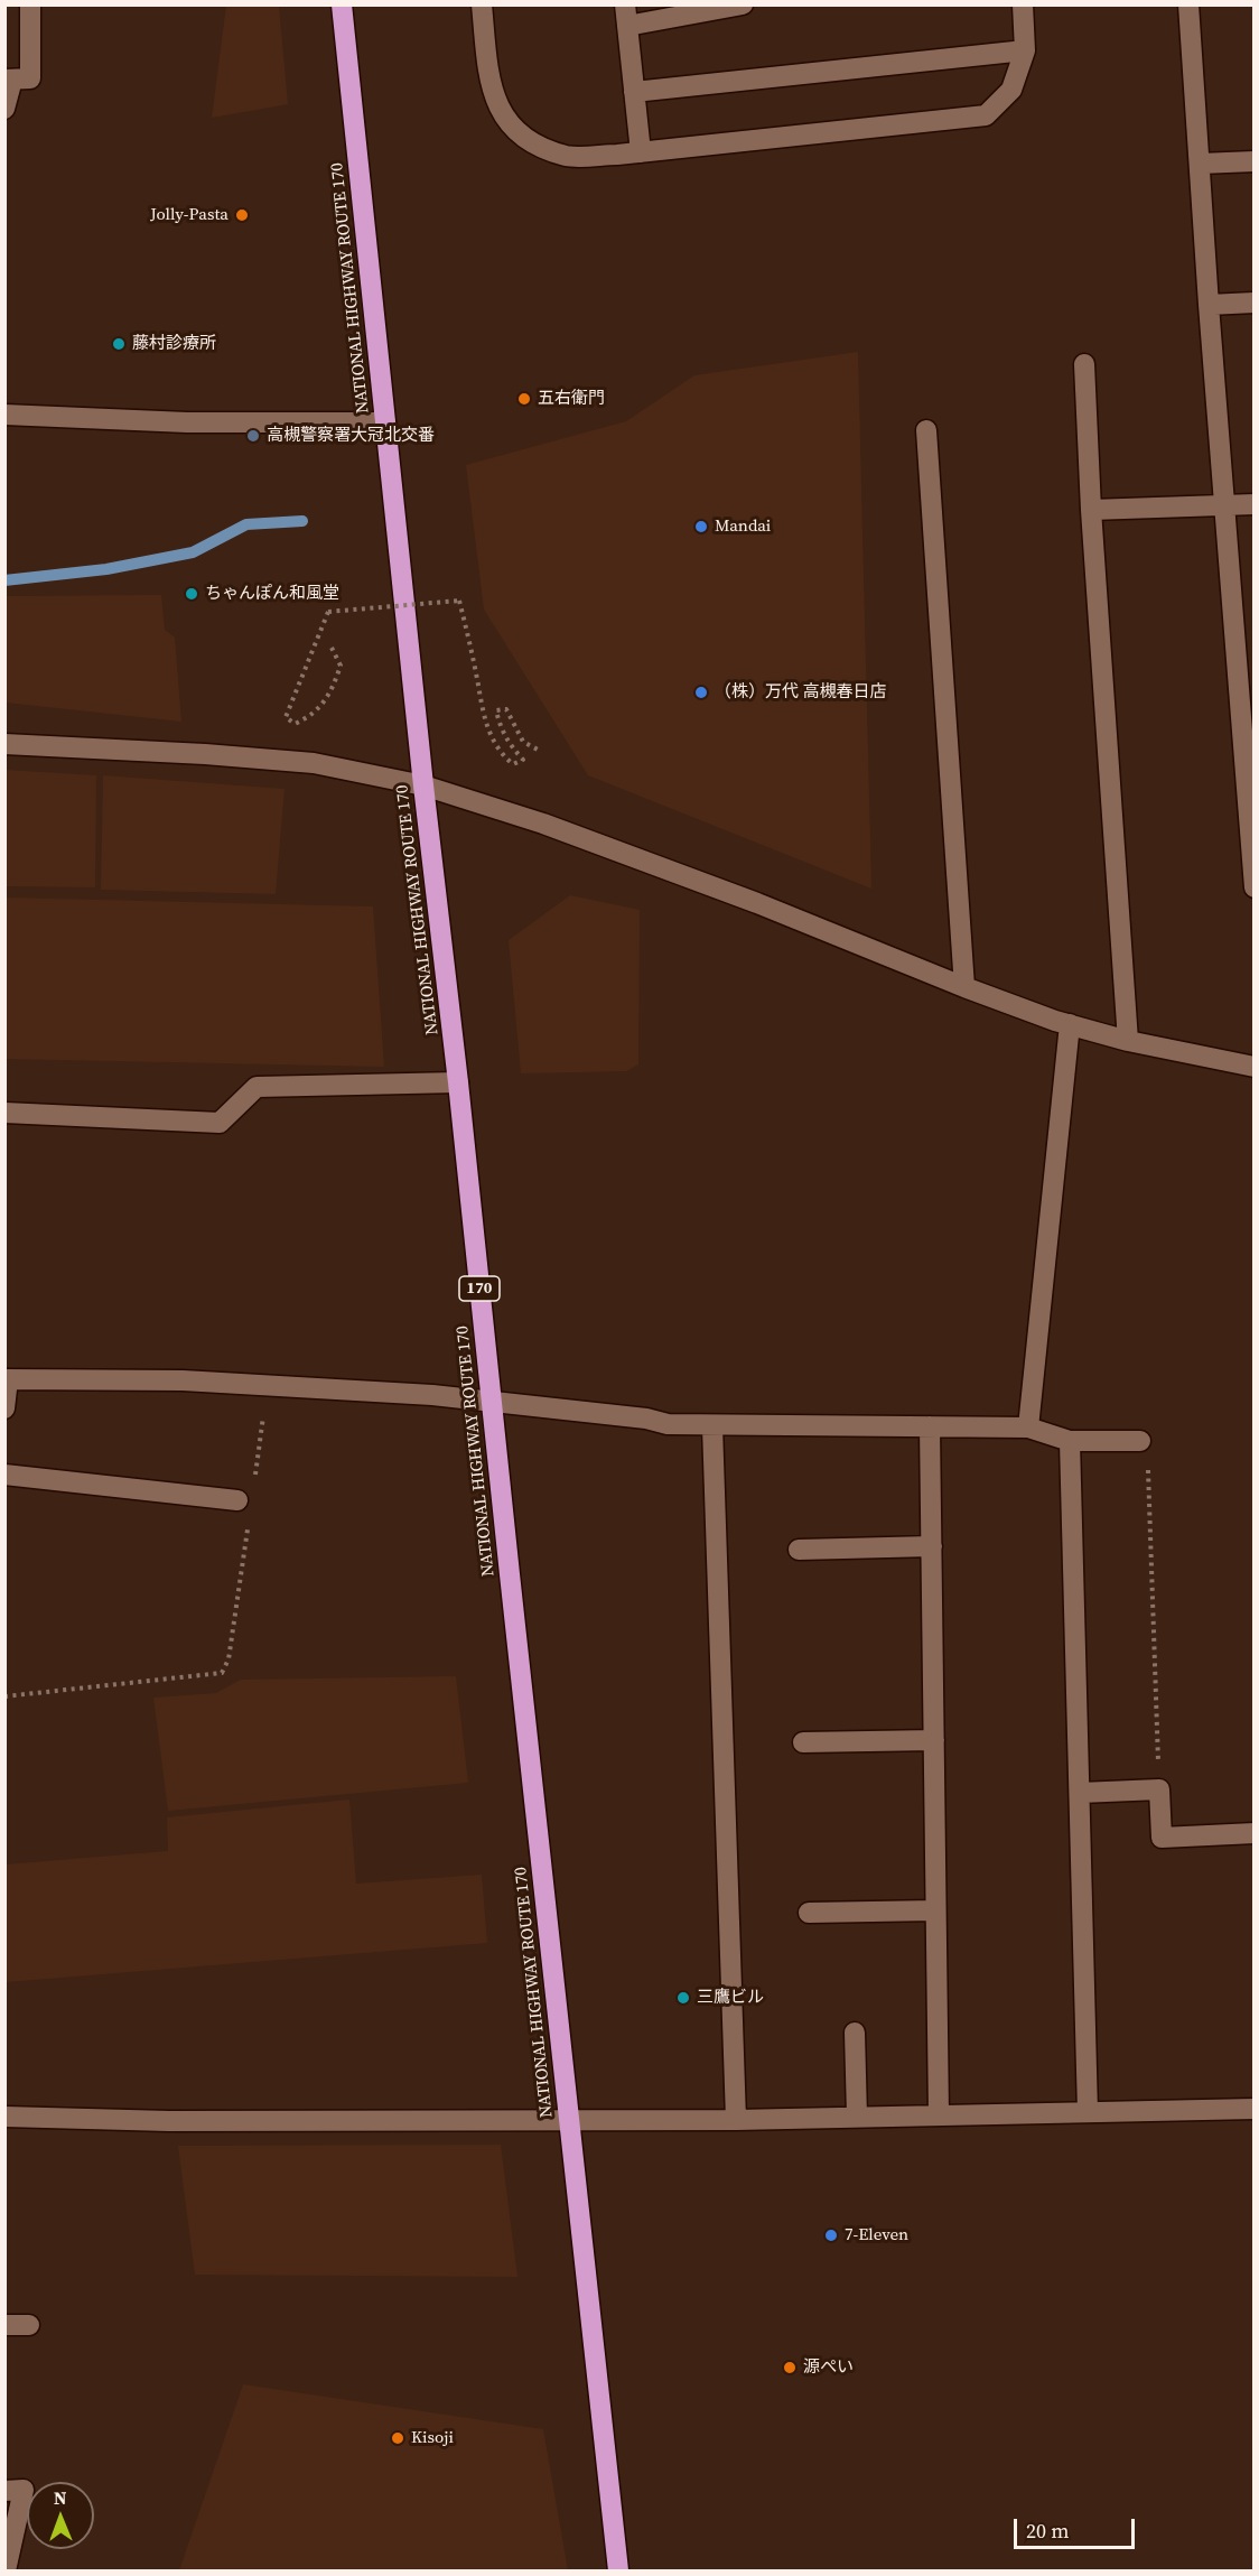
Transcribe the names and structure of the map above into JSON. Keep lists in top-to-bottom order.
{
  "streets": {
    "highway": ["NATIONAL HIGHWAY ROUTE 170", "170"]
  },
  "places": [
    "Jolly-Pasta",
    "藤村診療所",
    "五右衛門",
    "高槻警察署大冠北交番",
    "Mandai",
    "ちゃんぽん和風堂",
    "（株）万代 高槻春日店",
    "三鷹ビル",
    "7-Eleven",
    "源ぺい",
    "Kisoji"
  ],
  "scale_bar": "20 m",
  "north": "top"
}
